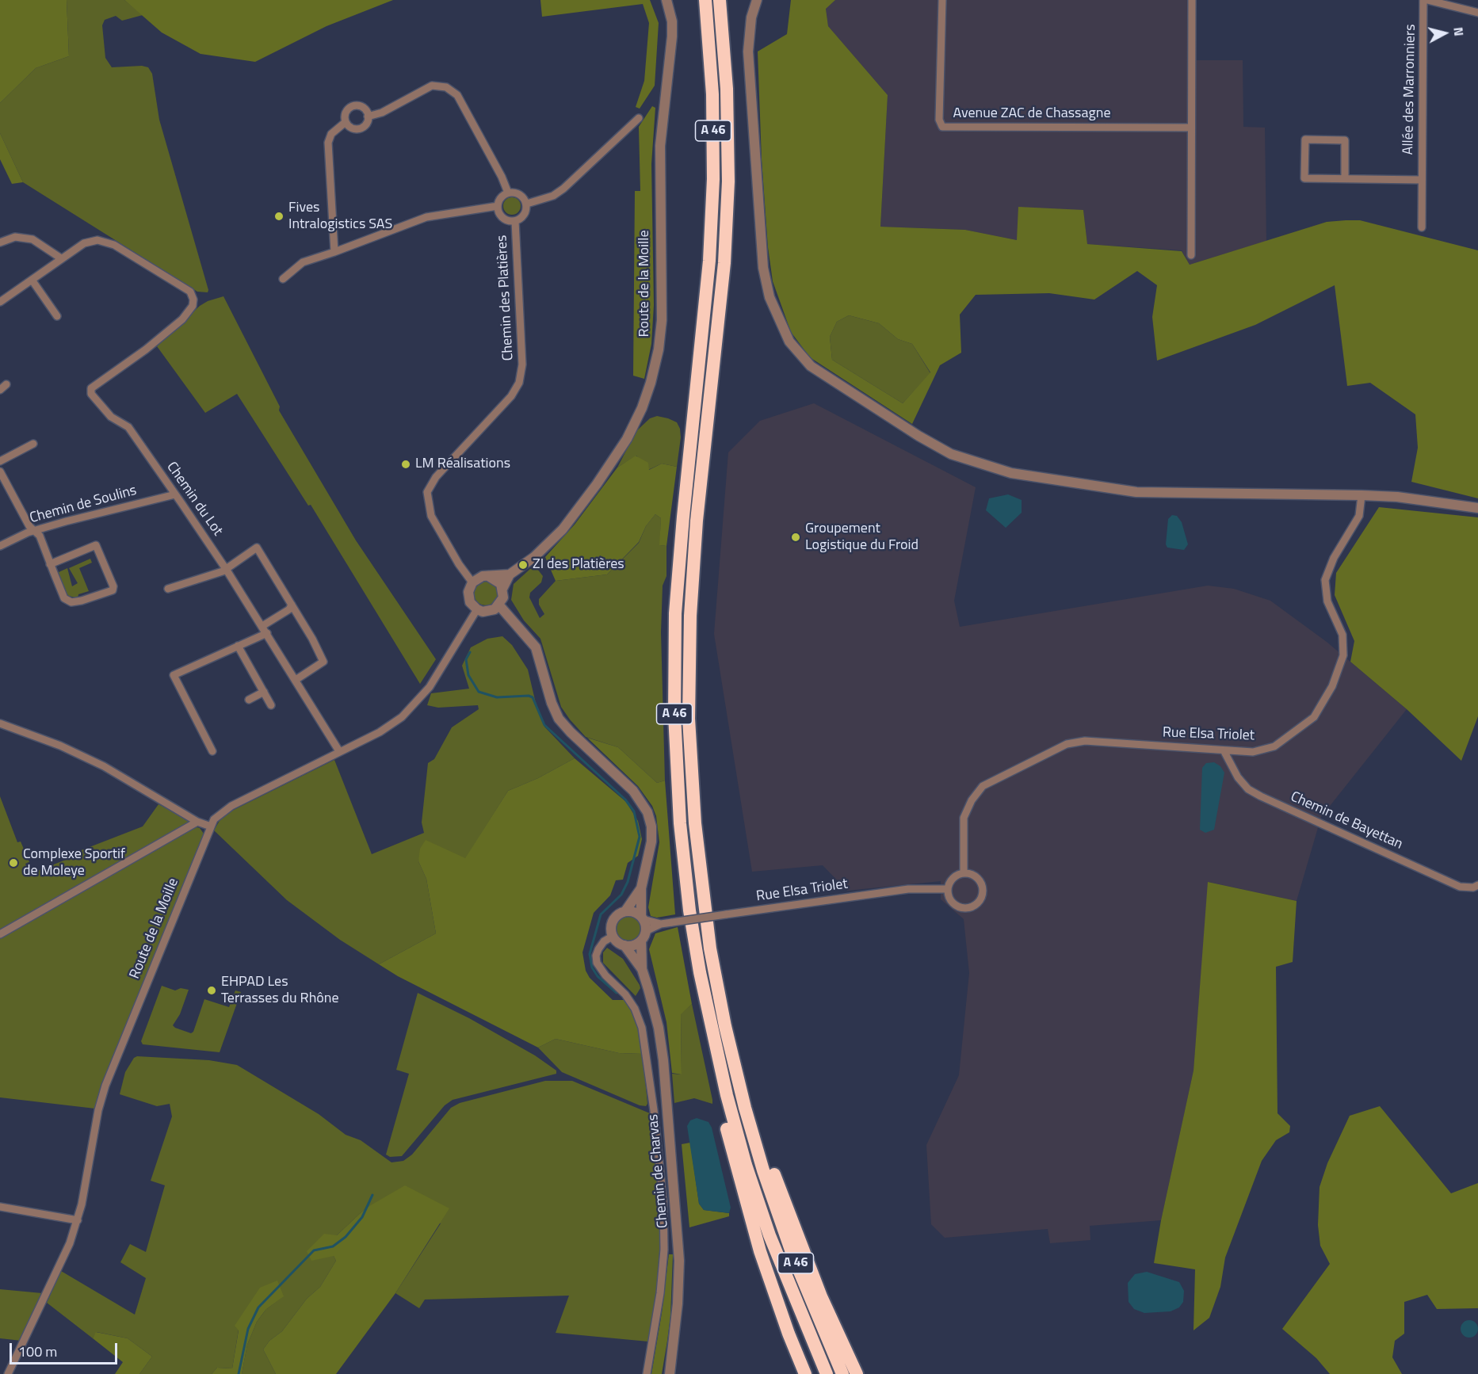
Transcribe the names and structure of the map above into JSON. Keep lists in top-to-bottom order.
{
  "streets": {
    "highway": ["A 46"],
    "street": [
      "Allée des Marronniers",
      "Avenue ZAC de Chassagne",
      "Route de la Moille",
      "Chemin des Platières",
      "Chemin du Lot",
      "Chemin de Soulins",
      "Rue Elsa Triolet",
      "Chemin de Bayettan",
      "Chemin de Charvas"
    ]
  },
  "crossings": [
    ["Route de la Moille", "Chemin des Platières"],
    ["Route de la Moille", "Chemin du Lot"],
    ["Chemin du Lot", "Chemin de Soulins"],
    ["Rue Elsa Triolet", "Chemin de Bayettan"],
    ["Rue Elsa Triolet", "Chemin de Charvas"]
  ],
  "places": [
    "Fives Intralogistics SAS",
    "LM Réalisations",
    "Groupement Logistique du Froid",
    "ZI des Platières",
    "Complexe Sportif de Moleye",
    "EHPAD Les Terrasses du Rhône"
  ],
  "scale_bar": "100 m",
  "north": "right"
}
